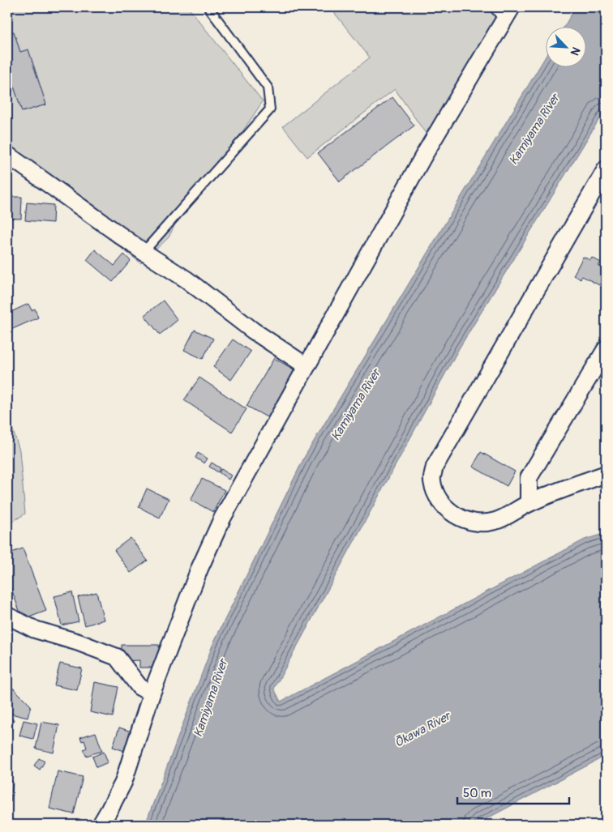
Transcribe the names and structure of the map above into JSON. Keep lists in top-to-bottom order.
{
  "water": ["Kamiyama River", "Ōkawa River"],
  "scale_bar": "50 m",
  "north": "bottom right"
}
